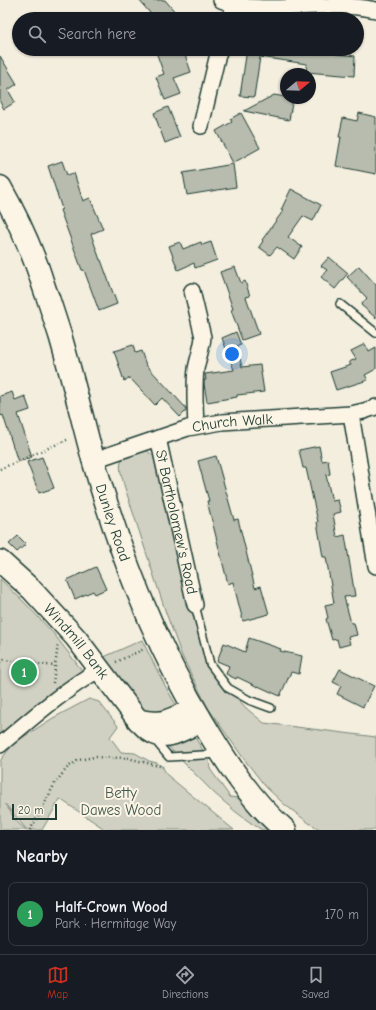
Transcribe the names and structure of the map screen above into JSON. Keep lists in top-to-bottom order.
{
  "streets": {
    "main road": ["Dunley Road", "Windmill Bank"],
    "street": ["Church Walk", "St Bartholomew's Road"]
  },
  "crossings": [
    ["Church Walk", "Dunley Road"],
    ["Church Walk", "St Bartholomew's Road"]
  ],
  "parks": ["Betty Dawes Wood"],
  "scale_bar": "20 m",
  "north": "right",
  "page": {
    "search": "Search here",
    "pins": "1",
    "scale": "20 m",
    "heading": "Nearby",
    "list": [
      {
        "mark": "1",
        "name": "Half-Crown Wood",
        "note": "Park · Hermitage Way",
        "value": "170 m"
      }
    ],
    "nav": ["Map", "Directions", "Saved"]
  }
}
